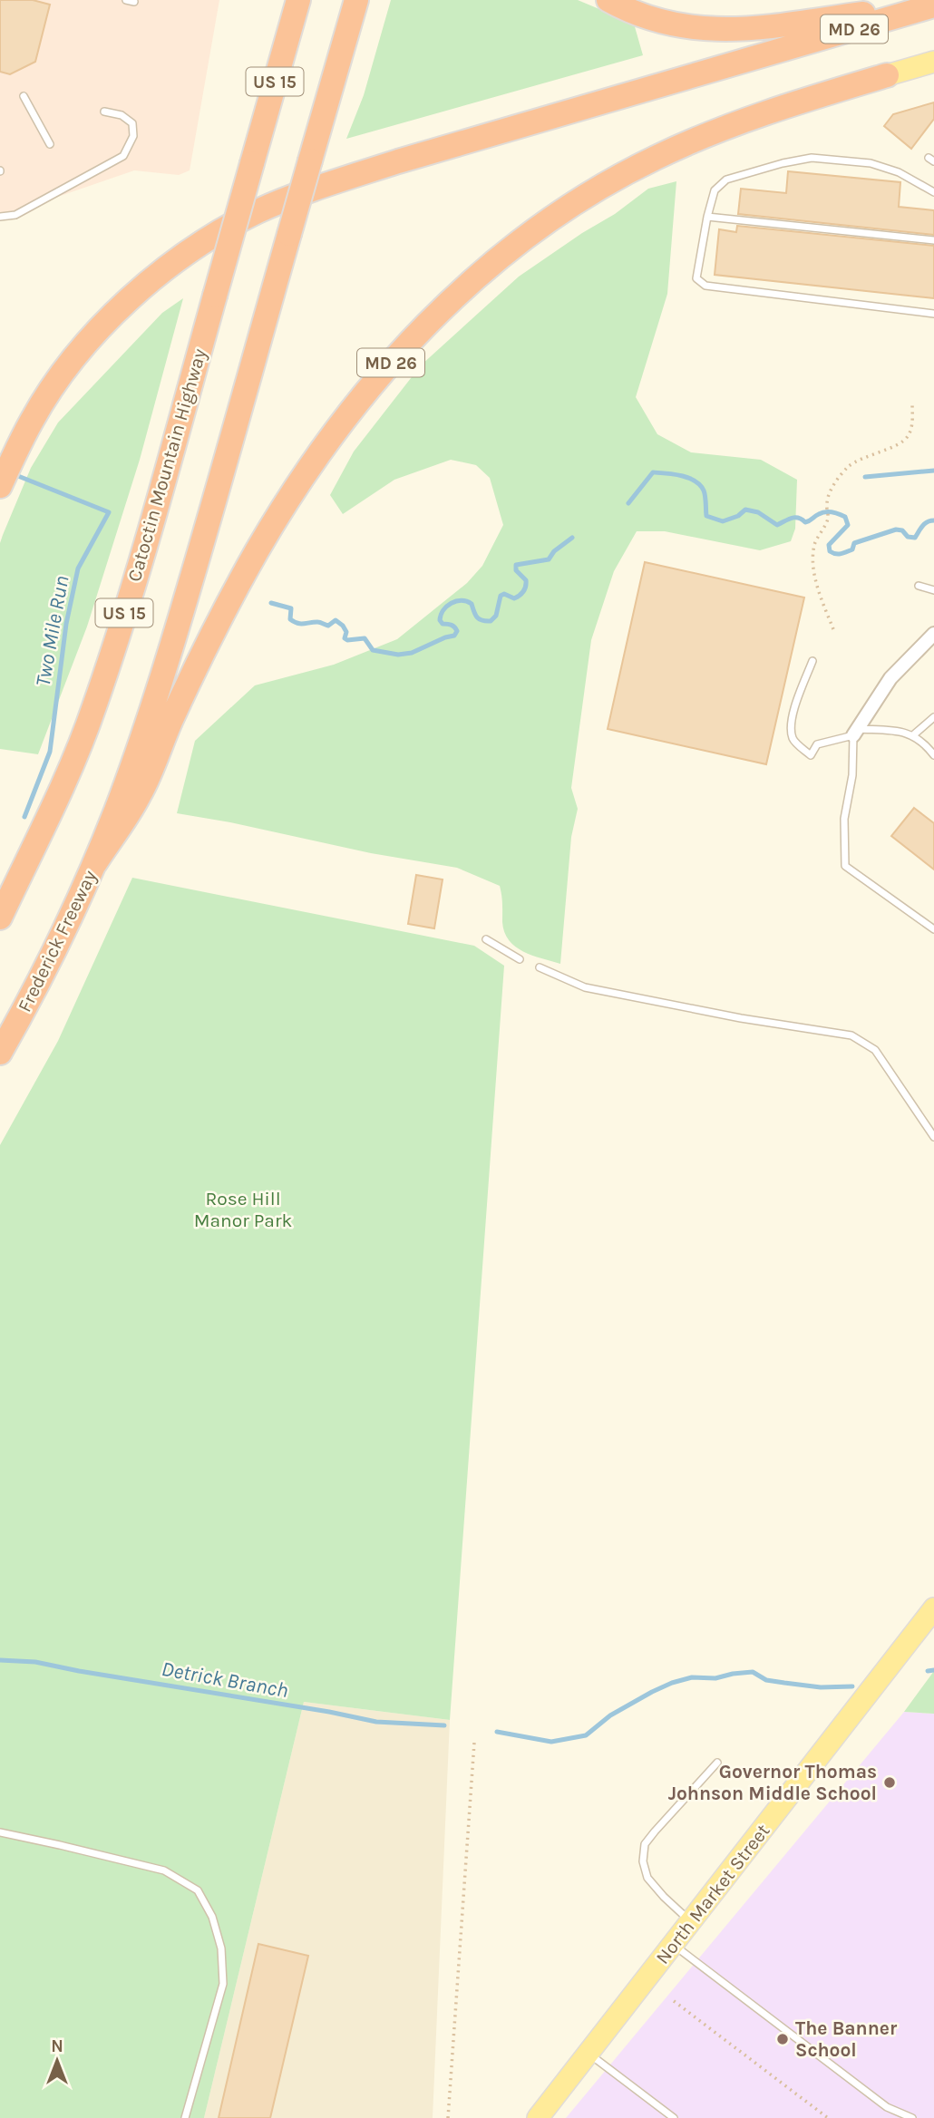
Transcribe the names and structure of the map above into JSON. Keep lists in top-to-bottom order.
{
  "streets": {
    "highway": [
      "MD 26",
      "US 15",
      "Catoctin Mountain Highway",
      "Frederick Freeway"
    ],
    "main road": ["North Market Street"]
  },
  "crossings": [
    ["MD 26", "US 15"],
    ["MD 26", "Frederick Freeway"],
    ["US 15", "Frederick Freeway"]
  ],
  "water": ["Two Mile Run", "Detrick Branch"],
  "parks": ["Rose Hill Manor Park"],
  "places": ["Governor Thomas Johnson Middle School", "The Banner School"],
  "north": "top"
}
